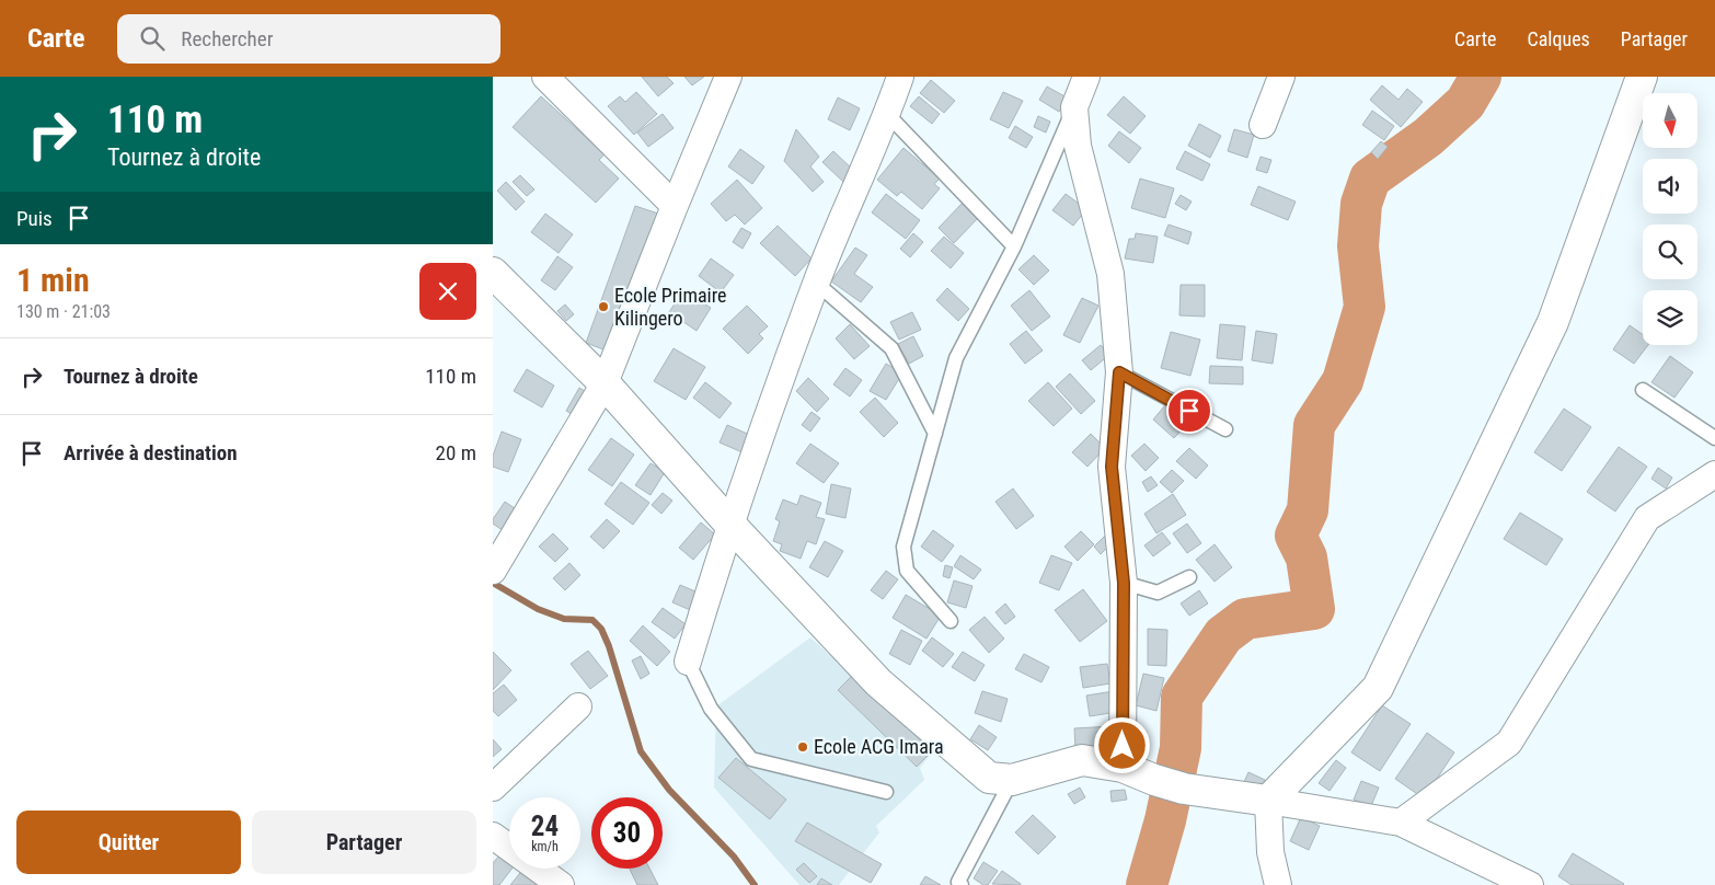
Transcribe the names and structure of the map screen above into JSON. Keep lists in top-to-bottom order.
{
  "places": ["Ecole Primaire Kilingero", "Ecole ACG Imara"],
  "north": "bottom",
  "page": {
    "header": "Carte",
    "search": "Rechercher",
    "nav": ["Carte", "Calques", "Partager"],
    "turn": ["110 m", "Tournez à droite"],
    "then": "Puis",
    "heading": ["1 min", "130 m · 21:03"],
    "list": [
      {
        "name": "Tournez à droite",
        "value": "110 m"
      },
      {
        "name": "Arrivée à destination",
        "value": "20 m"
      }
    ],
    "speed": "24 km/h",
    "limit": "30",
    "buttons": ["Quitter", "Partager"]
  }
}
